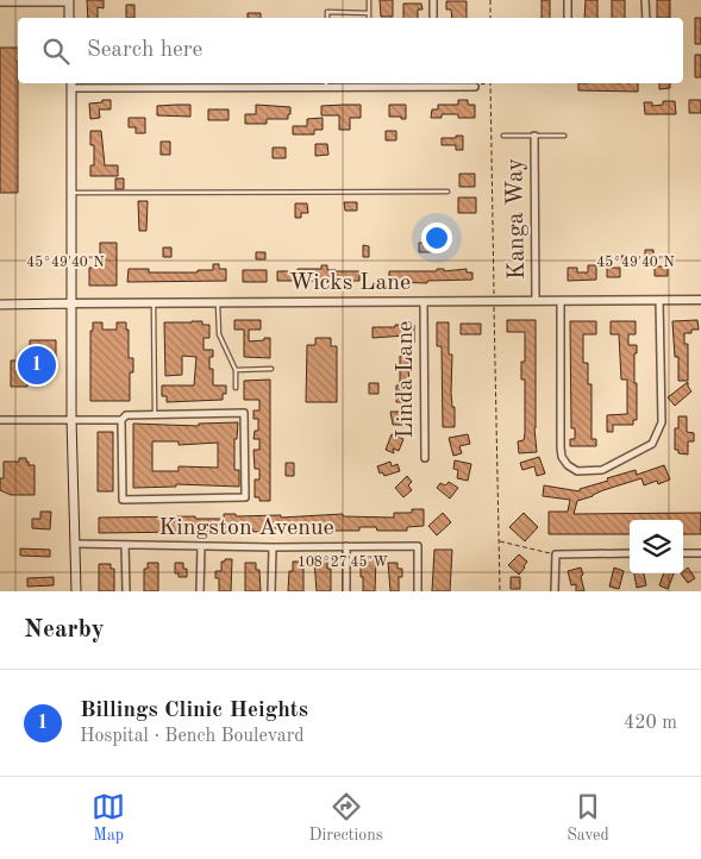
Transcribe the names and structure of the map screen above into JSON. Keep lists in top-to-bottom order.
{
  "streets": {
    "main road": ["Wicks Lane"],
    "street": ["Kanga Way", "Linda Lane", "Kingston Avenue"]
  },
  "crossings": [
    ["Kanga Way", "Wicks Lane"],
    ["Wicks Lane", "Linda Lane"]
  ],
  "page": {
    "search": "Search here",
    "pins": "1",
    "heading": "Nearby",
    "list": [
      {
        "mark": "1",
        "name": "Billings Clinic Heights",
        "note": "Hospital · Bench Boulevard",
        "value": "420 m"
      }
    ],
    "nav": ["Map", "Directions", "Saved"]
  },
  "coordinates": ["45°49'40\"N", "108°27'45\"W"]
}
